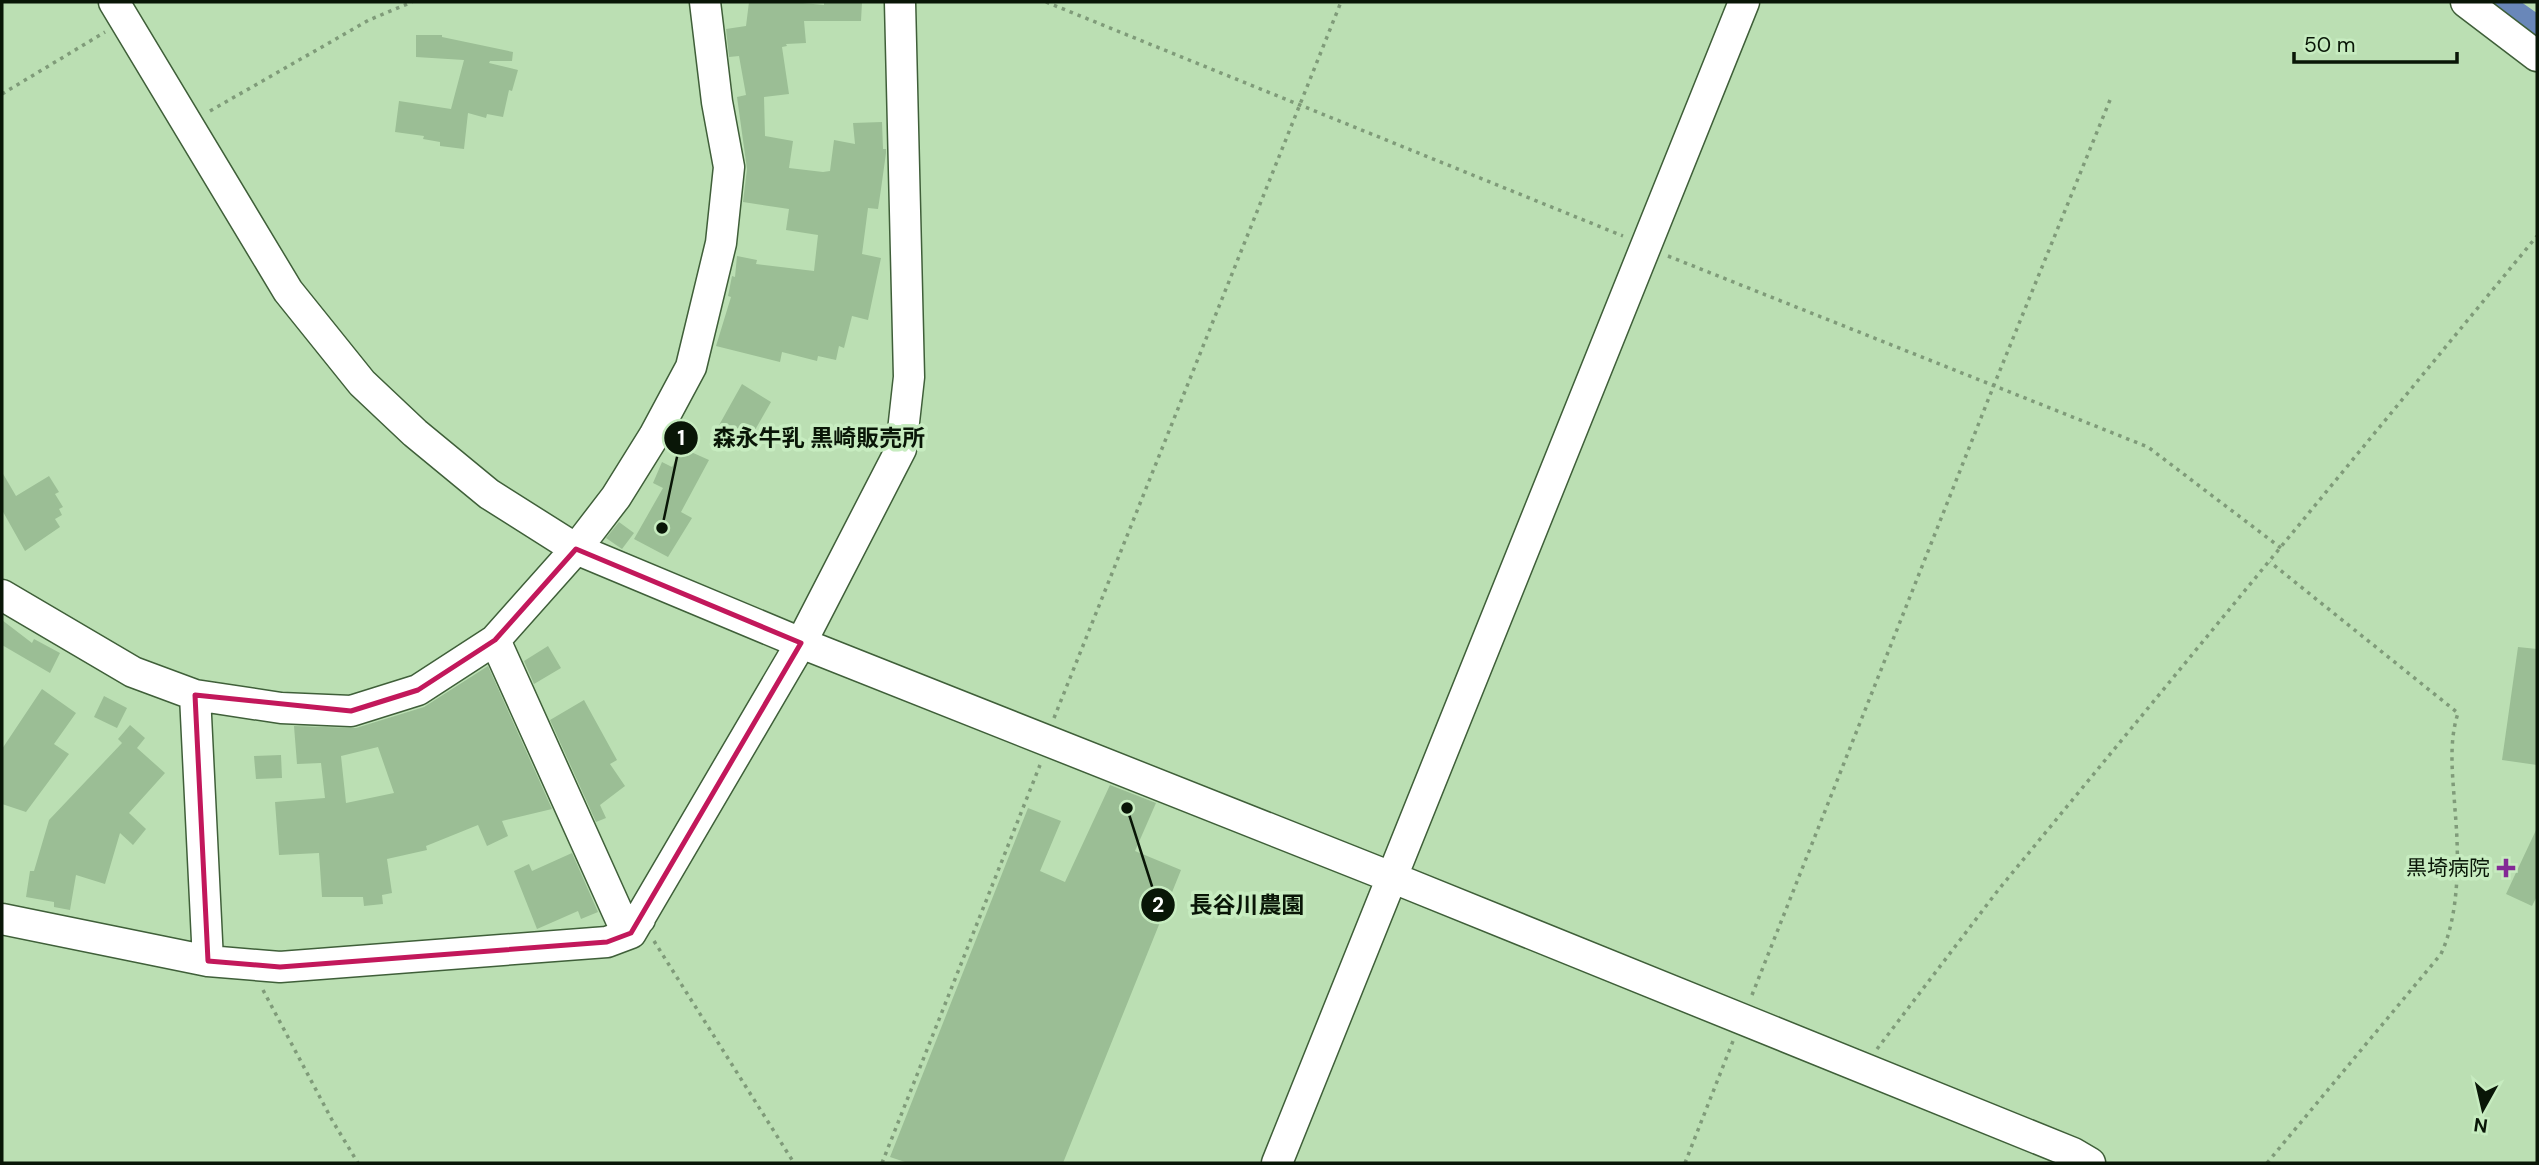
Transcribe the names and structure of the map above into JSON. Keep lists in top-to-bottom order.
{
  "places": {
    "other": ["森永牛乳 黒崎販売所", "長谷川農園"],
    "health": ["黒埼病院"]
  },
  "scale_bar": "50 m",
  "north": "bottom"
}
